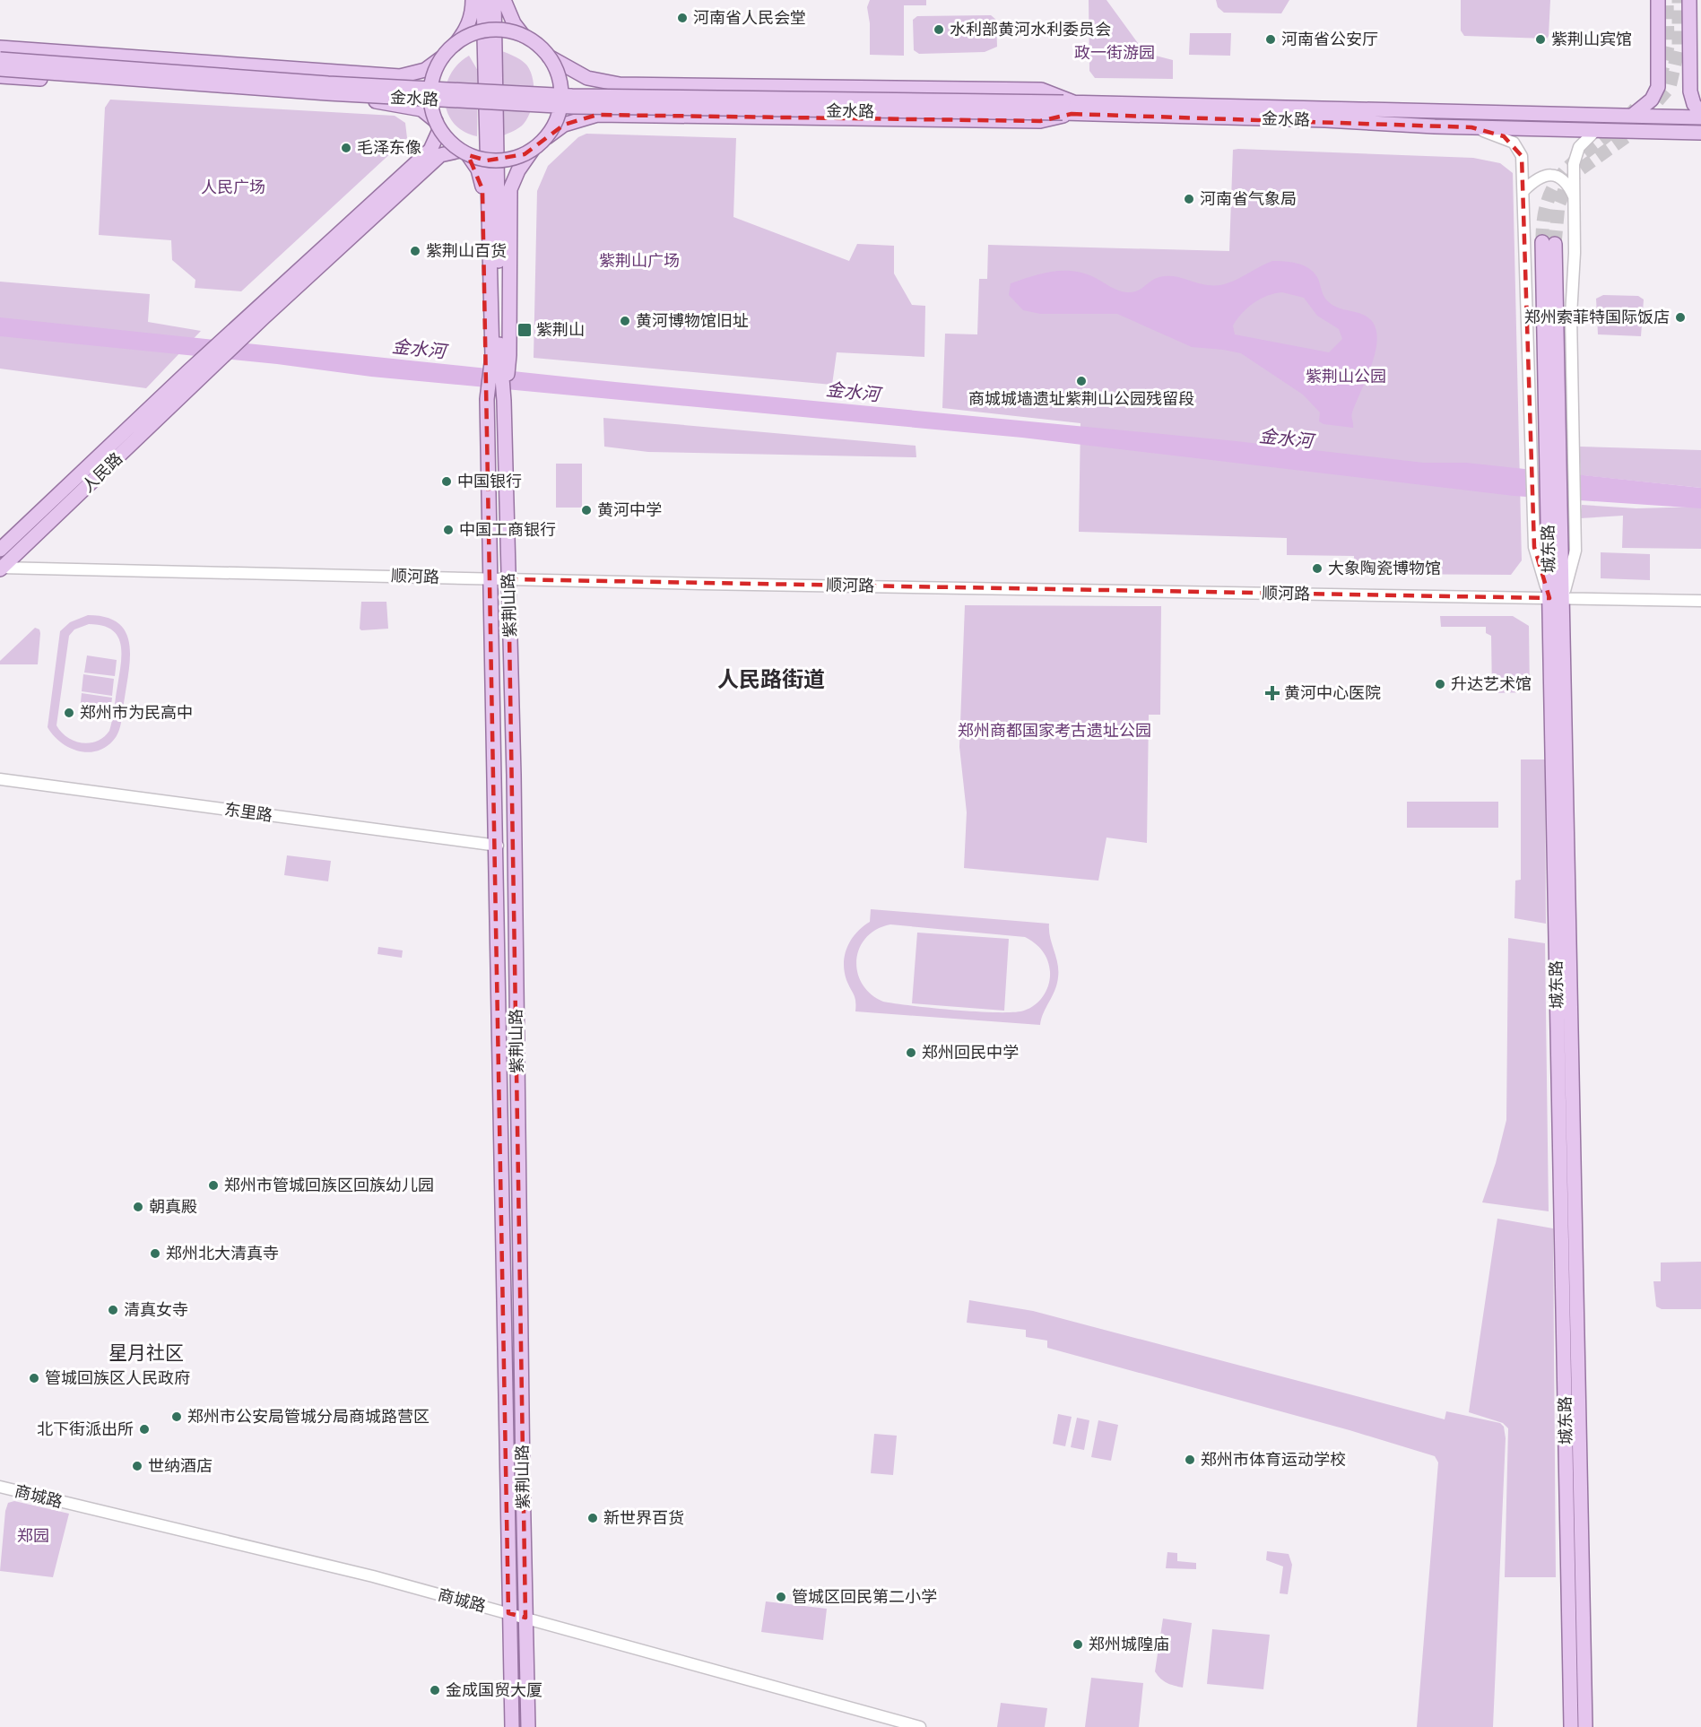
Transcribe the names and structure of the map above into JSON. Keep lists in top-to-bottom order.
{
  "streets": {
    "main road": [
      "金水路",
      "人民路",
      "城东路",
      "紫荆山路"
    ],
    "street": ["顺河路", "东里路", "商城路"]
  },
  "crossings": [
    ["人民路", "顺河路"],
    ["城东路", "顺河路"],
    ["顺河路", "紫荆山路"],
    ["紫荆山路", "东里路"],
    ["紫荆山路", "商城路"]
  ],
  "districts": ["人民路街道", "星月社区"],
  "water": ["金水河"],
  "parks": [
    "政一街游园",
    "人民广场",
    "紫荆山广场",
    "紫荆山公园",
    "郑州商都国家考古遗址公园",
    "郑园"
  ],
  "places": {
    "other": [
      "河南省人民会堂",
      "水利部黄河水利委员会",
      "河南省公安厅",
      "紫荆山宾馆",
      "毛泽东像",
      "河南省气象局",
      "紫荆山百货",
      "郑州索菲特国际饭店",
      "黄河博物馆旧址",
      "商城城墙遗址紫荆山公园残留段",
      "中国银行",
      "黄河中学",
      "中国工商银行",
      "大象陶瓷博物馆",
      "升达艺术馆",
      "郑州市为民高中",
      "郑州回民中学",
      "郑州市管城回族区回族幼儿园",
      "朝真殿",
      "郑州北大清真寺",
      "清真女寺",
      "管城回族区人民政府",
      "郑州市公安局管城分局商城路营区",
      "北下街派出所",
      "郑州市体育运动学校",
      "世纳酒店",
      "新世界百货",
      "管城区回民第二小学",
      "郑州城隍庙",
      "金成国贸大厦"
    ],
    "transit": ["紫荆山"],
    "health": ["黄河中心医院"]
  }
}
